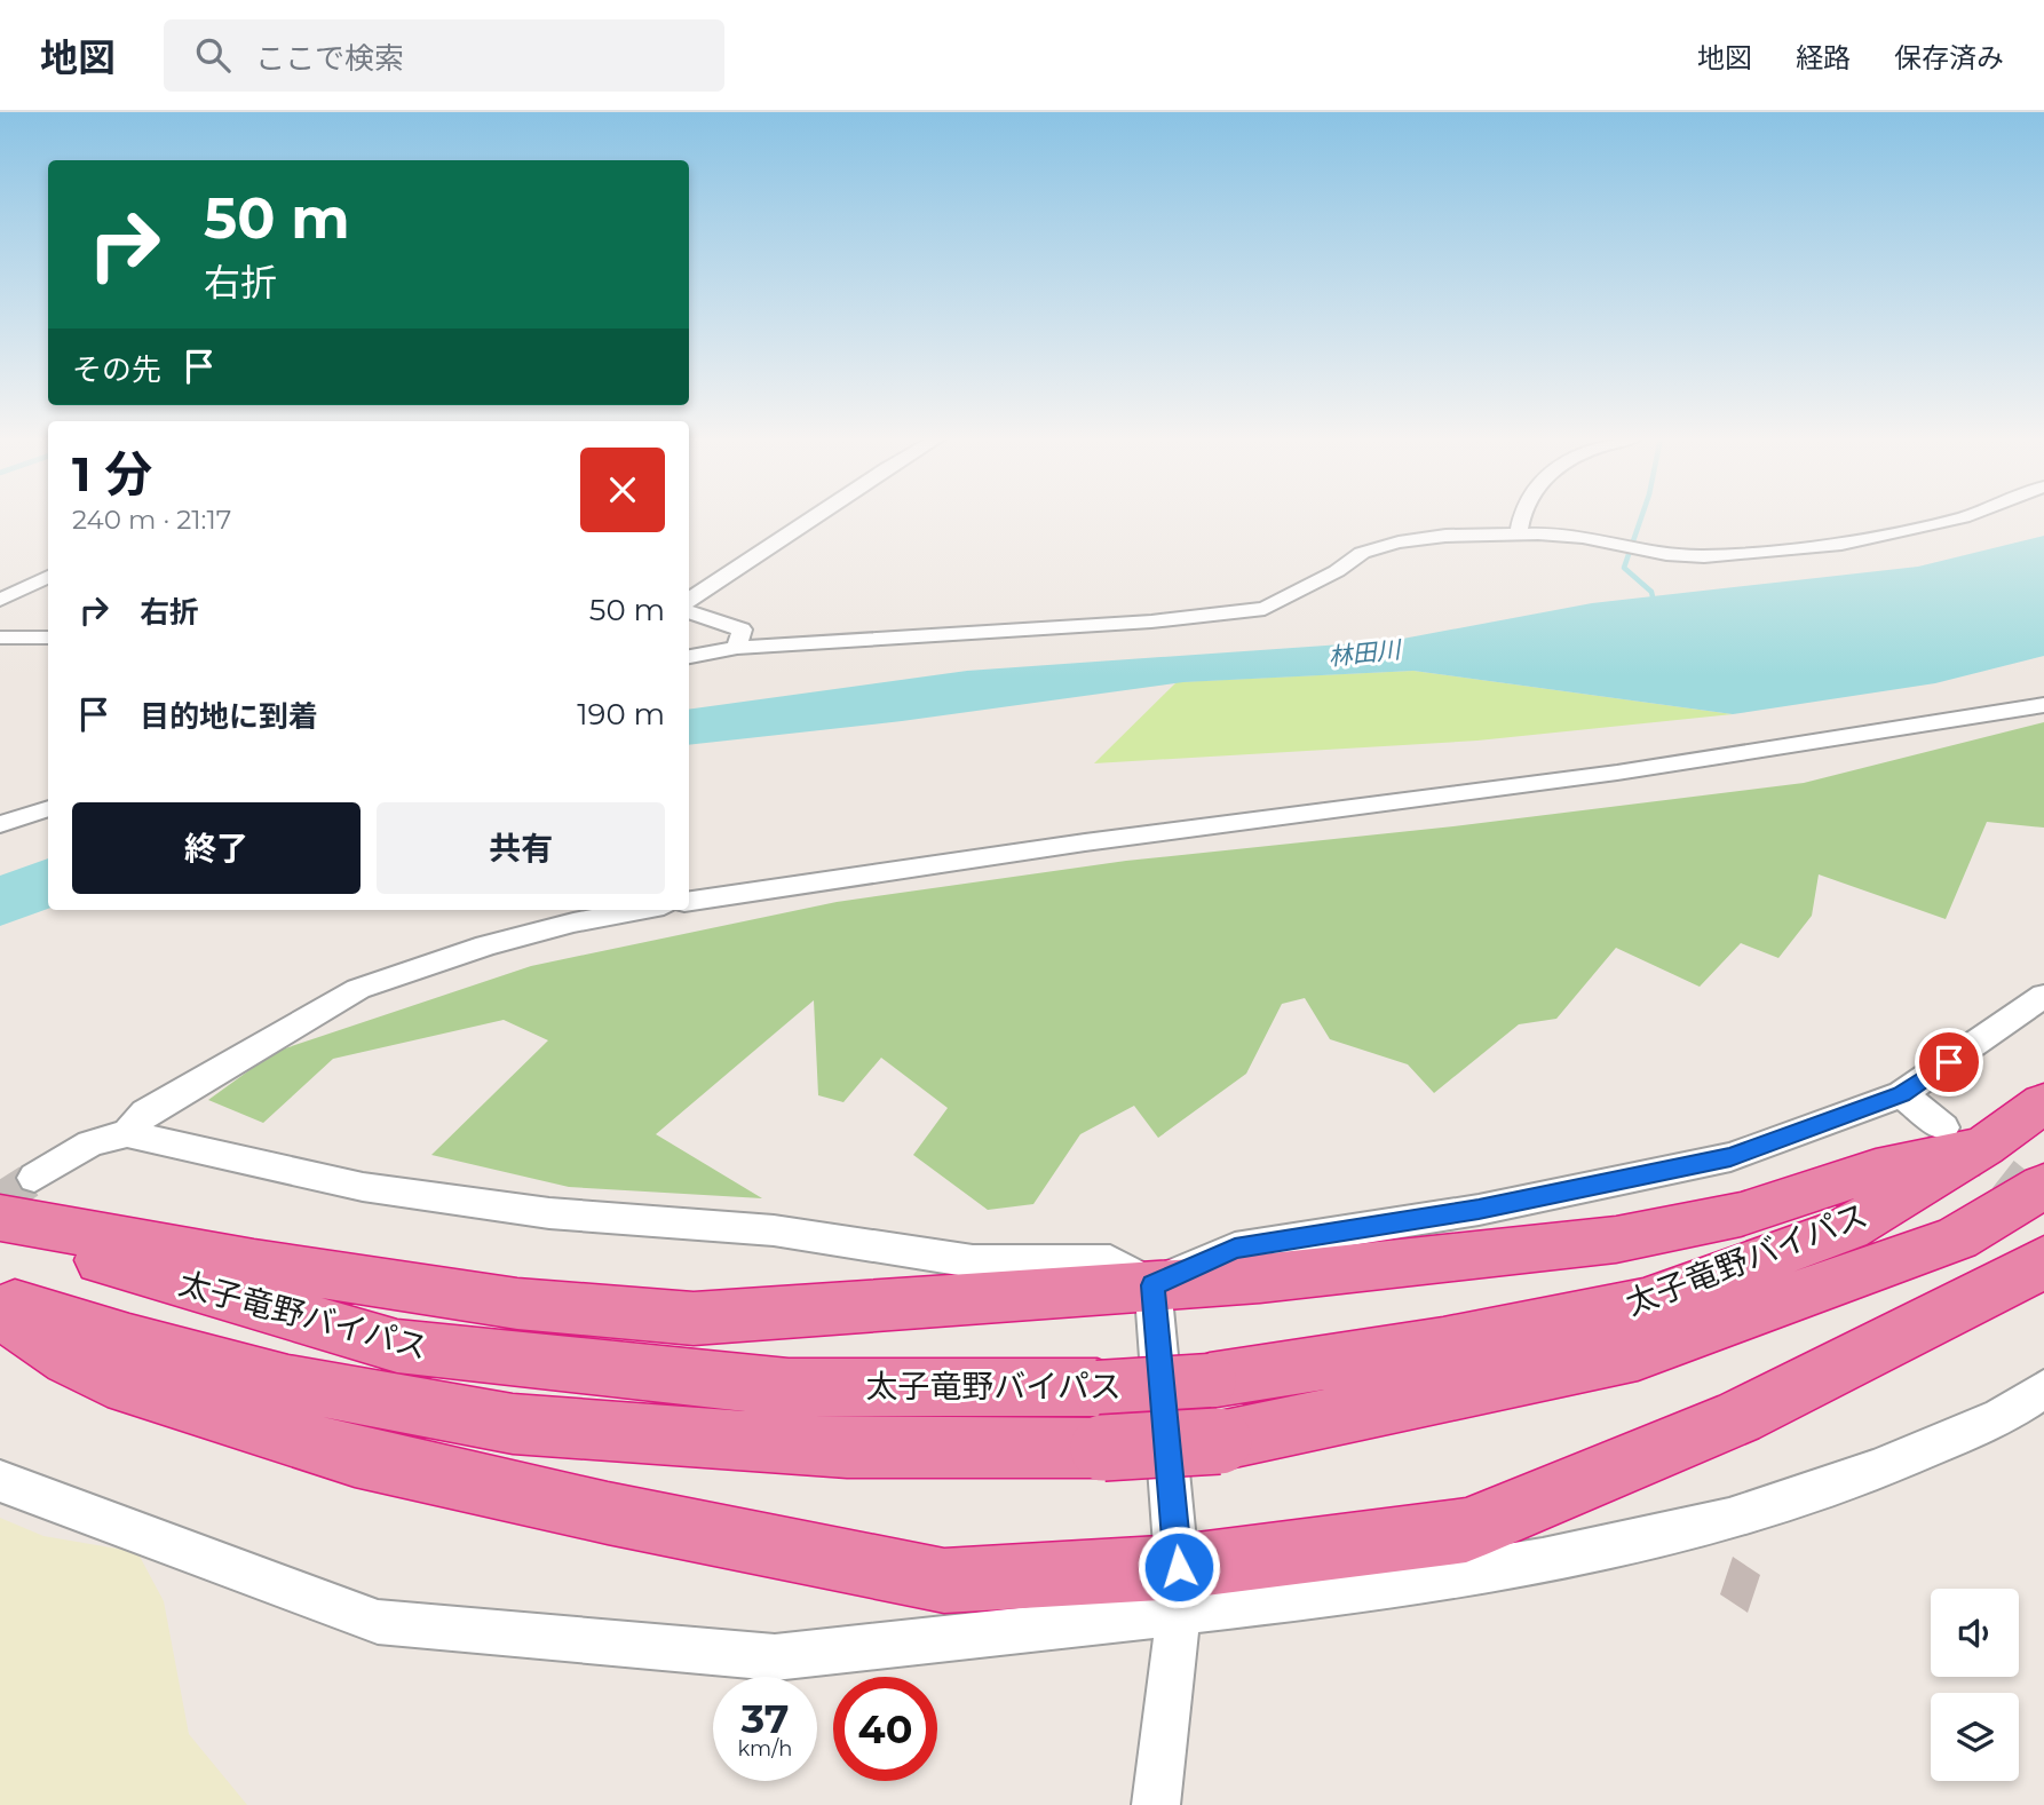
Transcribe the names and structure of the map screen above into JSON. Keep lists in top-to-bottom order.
{
  "streets": {
    "highway": ["太子竜野バイパス"]
  },
  "water": ["林田川"],
  "page": {
    "header": "地図",
    "search": "ここで検索",
    "nav": ["地図", "経路", "保存済み"],
    "turn": ["50 m", "右折"],
    "then": "その先",
    "heading": ["1 分", "240 m · 21:17"],
    "list": [
      {
        "name": "右折",
        "value": "50 m"
      },
      {
        "name": "目的地に到着",
        "value": "190 m"
      }
    ],
    "buttons": ["終了", "共有"],
    "speed": "37 km/h",
    "limit": "40"
  }
}
